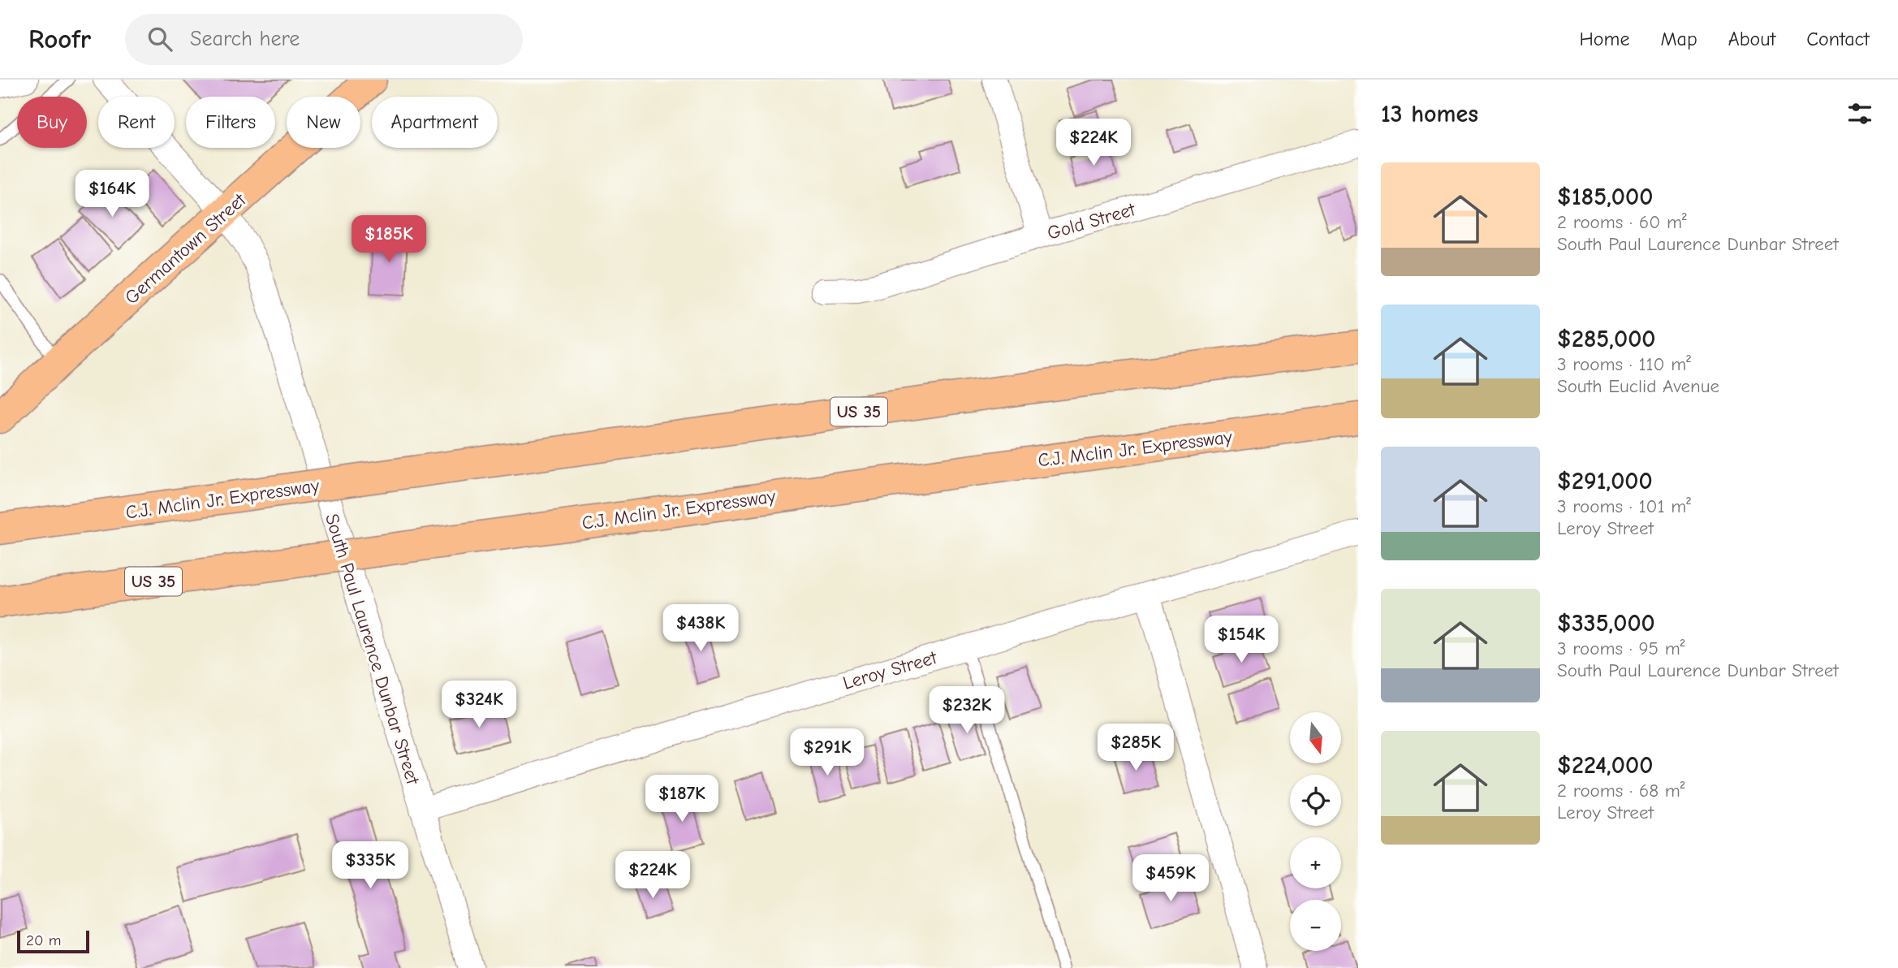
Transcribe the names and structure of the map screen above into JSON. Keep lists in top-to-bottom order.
{
  "streets": {
    "main road": ["Germantown Street", "US 35", "C.J. Mclin Jr. Expressway"],
    "street": ["Gold Street", "South Paul Laurence Dunbar Street", "Leroy Street"]
  },
  "crossings": [
    ["Germantown Street", "South Paul Laurence Dunbar Street"],
    ["South Paul Laurence Dunbar Street", "Leroy Street"]
  ],
  "scale_bar": "20 m",
  "north": "bottom",
  "page": {
    "header": "Roofr",
    "search": "Search here",
    "nav": [
      "Home",
      "Map",
      "About",
      "Contact"
    ],
    "heading": "13 homes",
    "chip": [
      "Buy",
      "Rent",
      "Filters",
      "New",
      "Apartment"
    ],
    "price": [
      "$224K",
      "$164K",
      "$185K",
      "$438K",
      "$154K",
      "$324K",
      "$232K",
      "$285K",
      "$291K",
      "$187K",
      "$335K",
      "$224K",
      "$459K"
    ],
    "list": [
      {
        "name": "$185,000",
        "note": "2 rooms · 60 m² · South Paul Laurence Dunbar Street"
      },
      {
        "name": "$285,000",
        "note": "3 rooms · 110 m² · South Euclid Avenue"
      },
      {
        "name": "$291,000",
        "note": "3 rooms · 101 m² · Leroy Street"
      },
      {
        "name": "$335,000",
        "note": "3 rooms · 95 m² · South Paul Laurence Dunbar Street"
      },
      {
        "name": "$224,000",
        "note": "2 rooms · 68 m² · Leroy Street"
      }
    ],
    "map_buttons": ["+", "−"],
    "scale": "20 m"
  }
}
